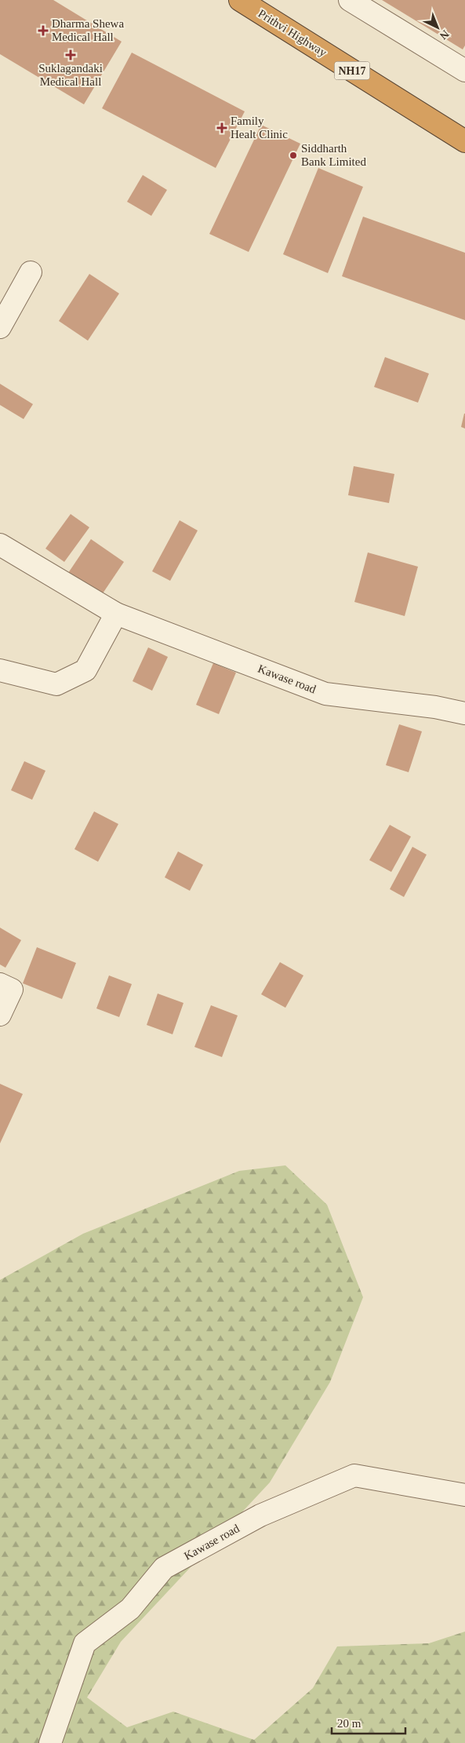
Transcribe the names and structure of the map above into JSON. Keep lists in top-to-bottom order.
{
  "streets": {
    "highway": ["Prithvi Highway", "NH17"],
    "street": ["Kawase road"]
  },
  "places": {
    "health": ["Dharma Shewa Medical Hall", "Suklagandaki Medical Hall", "Family Healt Clinic"],
    "other": ["Siddharth Bank Limited"]
  },
  "scale_bar": "20 m",
  "north": "bottom right"
}
